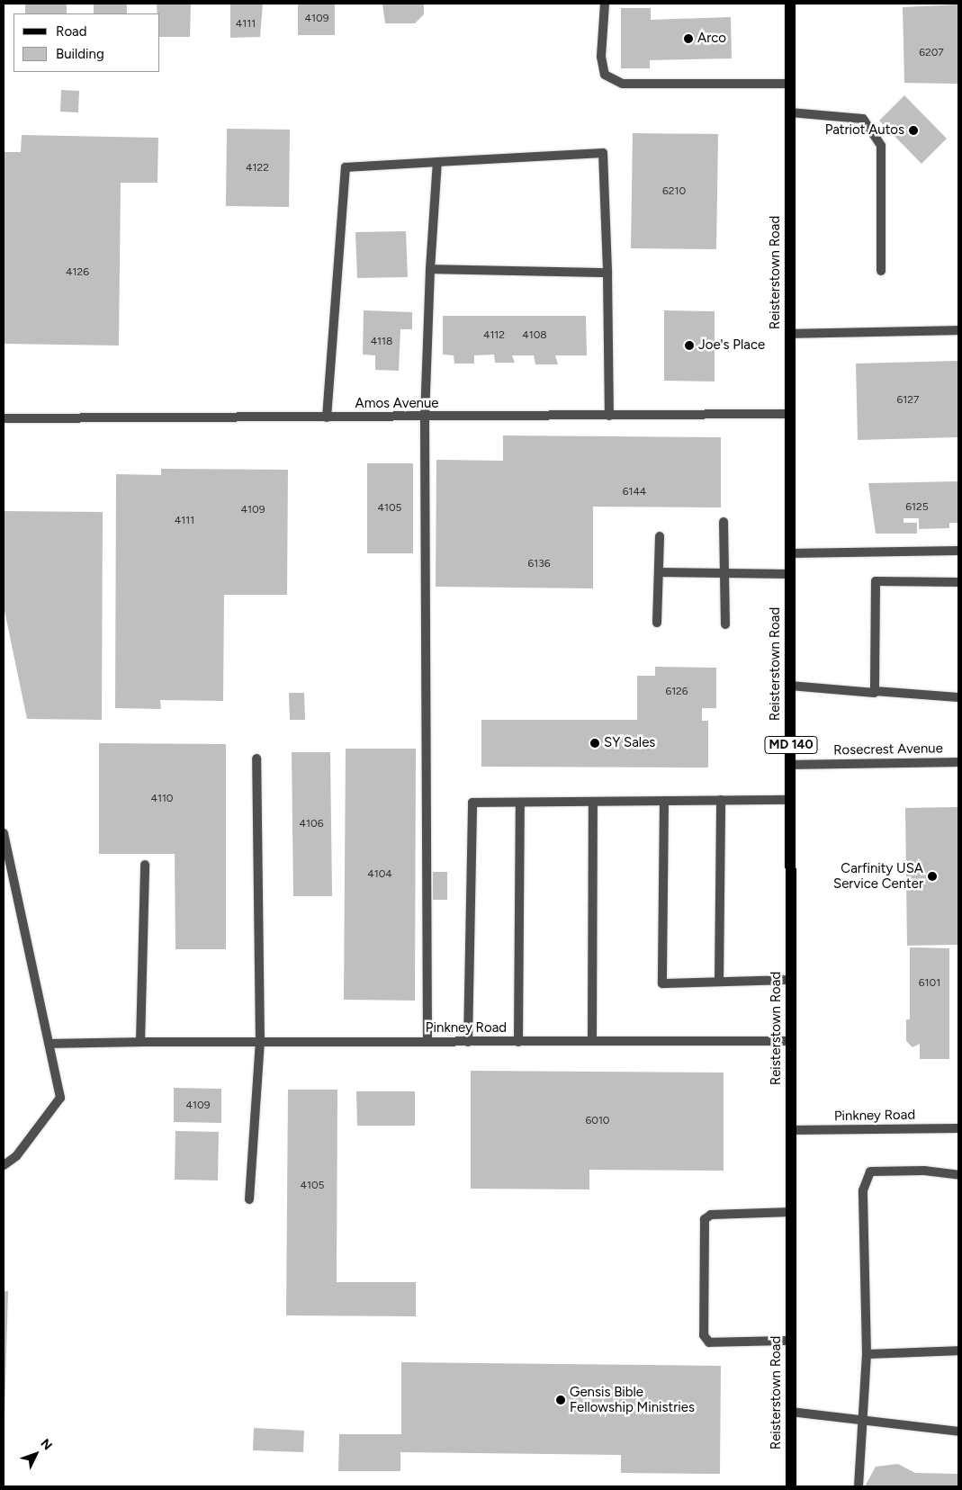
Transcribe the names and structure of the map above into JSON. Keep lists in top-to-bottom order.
{
  "streets": {
    "main road": ["Reisterstown Road", "MD 140"],
    "street": ["Amos Avenue", "Rosecrest Avenue", "Pinkney Road"]
  },
  "crossings": [
    ["Reisterstown Road", "Amos Avenue"],
    ["Reisterstown Road", "Rosecrest Avenue"],
    ["Reisterstown Road", "Pinkney Road"]
  ],
  "places": [
    "Arco",
    "Patriot Autos",
    "Joe's Place",
    "SY Sales",
    "Carfinity USA Service Center",
    "Gensis Bible Fellowship Ministries"
  ],
  "house_numbers": [
    "4109",
    "4111",
    "6207",
    "4122",
    "6210",
    "4126",
    "4112",
    "4108",
    "4118",
    "6127",
    "6144",
    "6125",
    "4105",
    "4109",
    "4111",
    "6136",
    "6126",
    "4110",
    "4106",
    "4104",
    "6101",
    "4109",
    "6010",
    "4105"
  ],
  "legend": ["Road", "Building"],
  "north": "top right"
}
